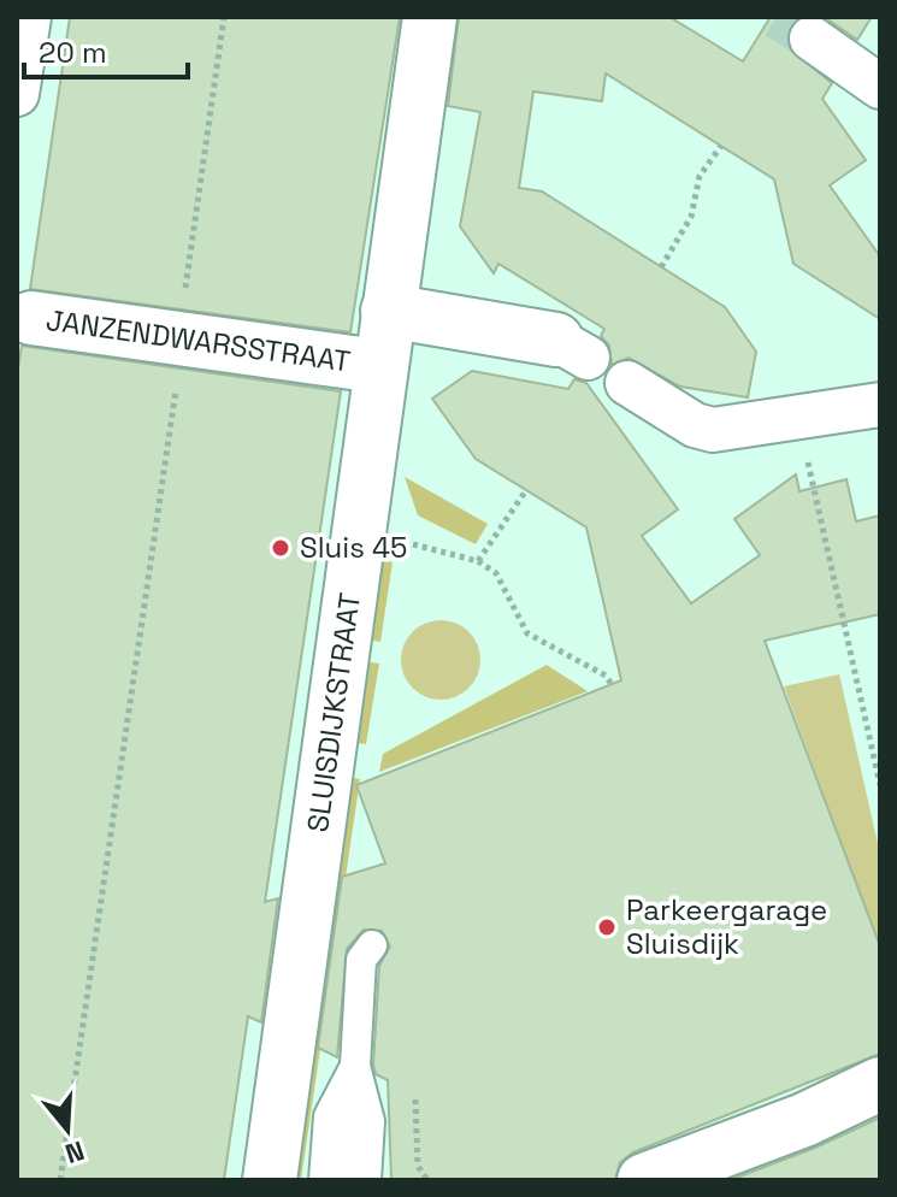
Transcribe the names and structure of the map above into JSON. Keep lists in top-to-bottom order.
{
  "streets": {
    "street": ["JANZENDWARSSTRAAT", "SLUISDIJKSTRAAT"]
  },
  "crossings": [
    ["JANZENDWARSSTRAAT", "SLUISDIJKSTRAAT"]
  ],
  "places": ["Sluis 45", "Parkeergarage Sluisdijk"],
  "scale_bar": "20 m",
  "north": "bottom"
}
